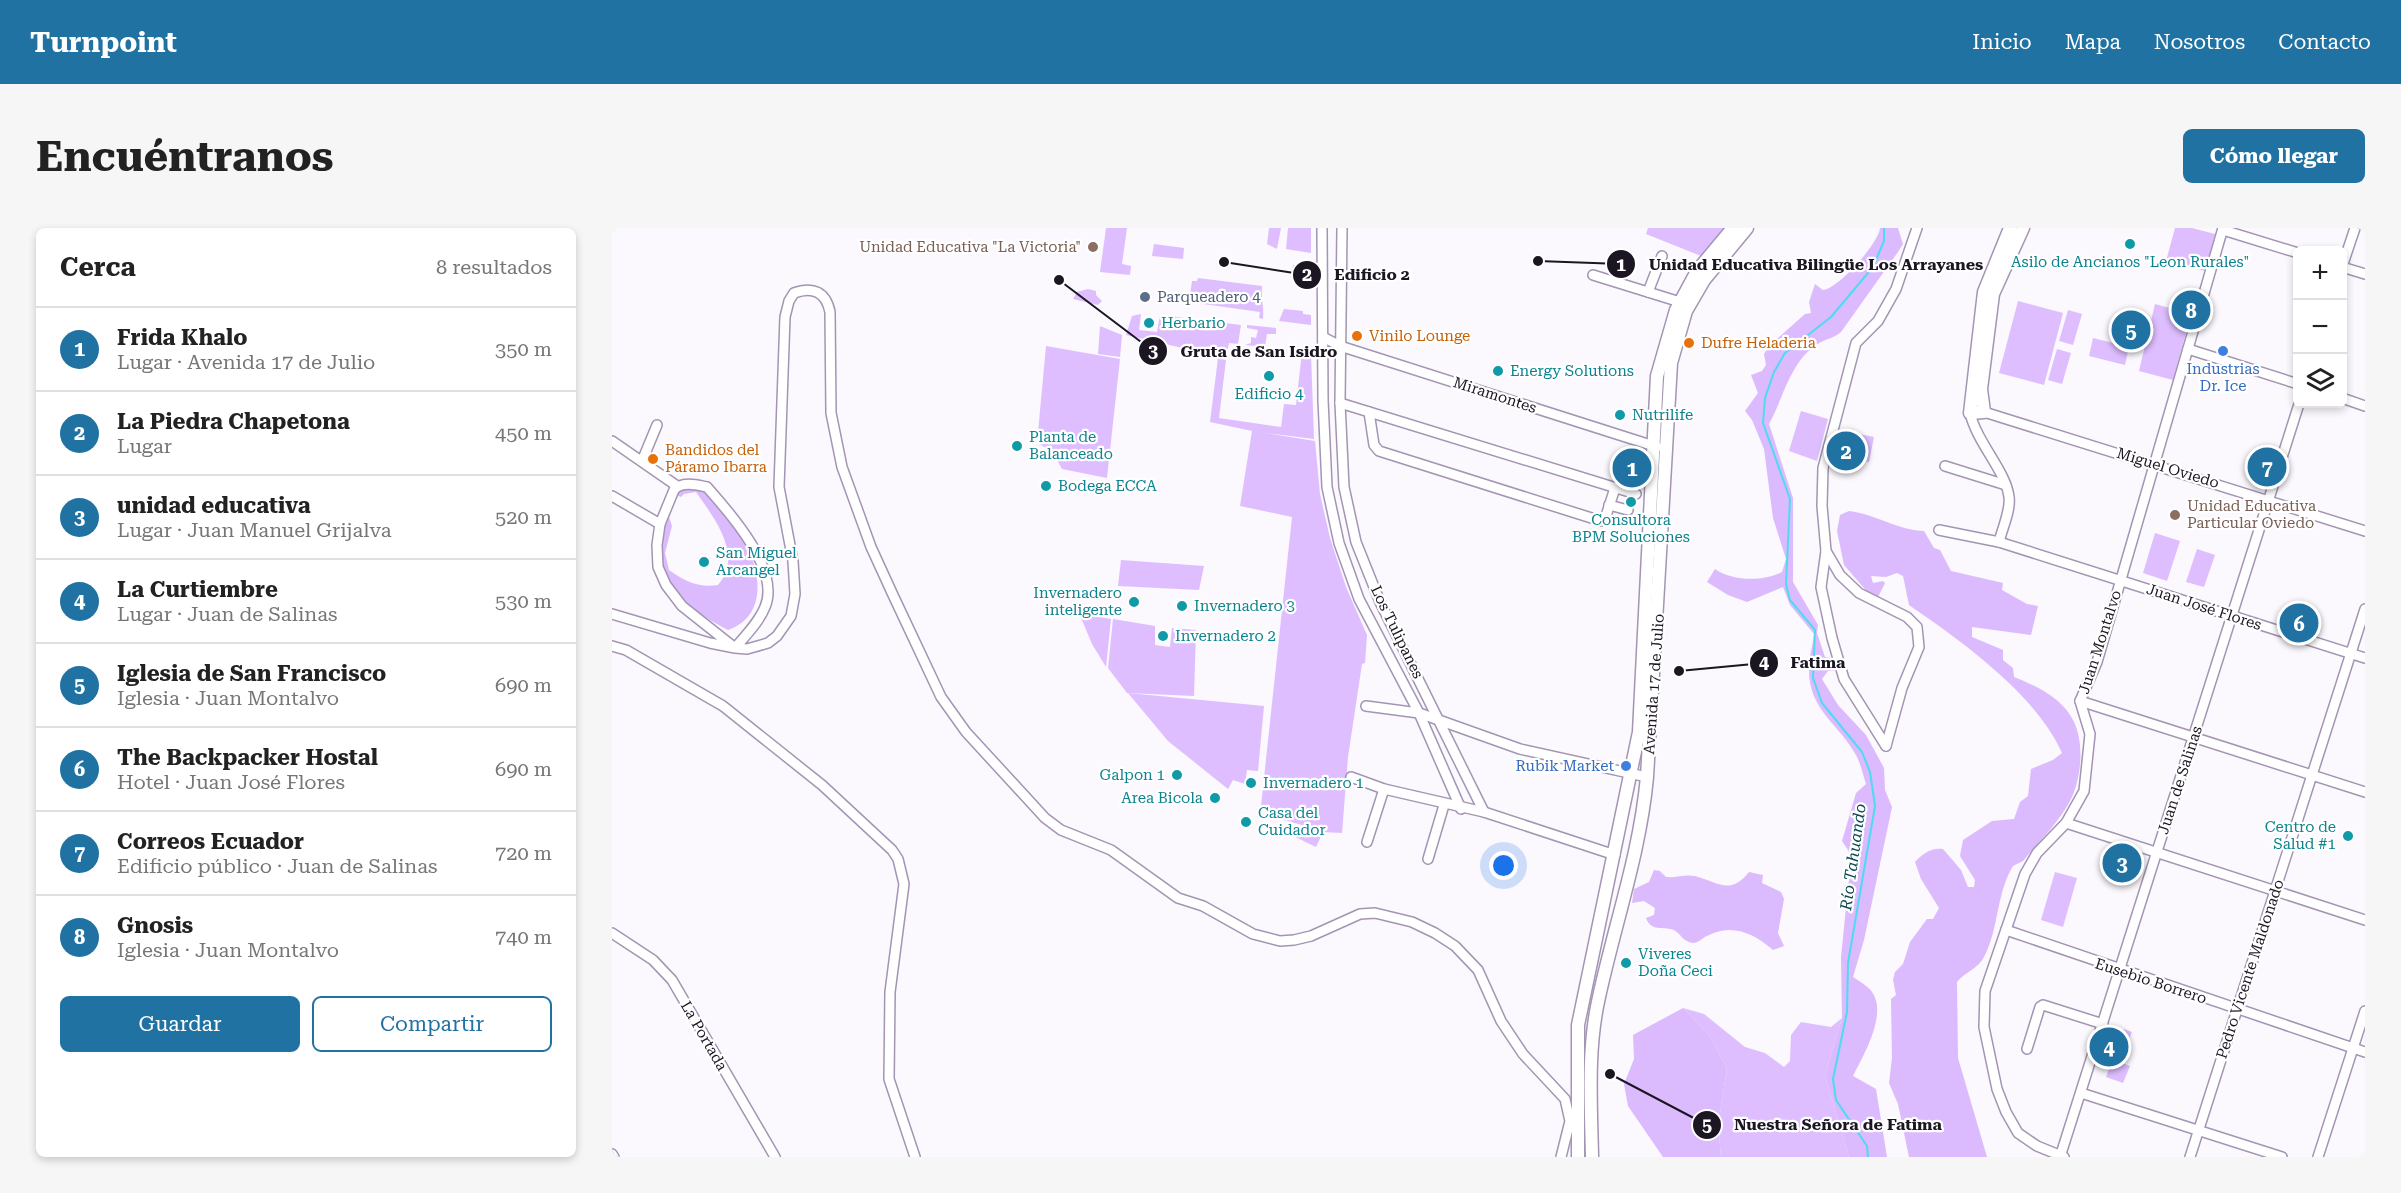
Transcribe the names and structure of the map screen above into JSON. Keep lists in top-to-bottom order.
{
  "streets": {
    "main road": ["Miguel Oviedo", "Avenida 17 de Julio"],
    "street": [
      "Miramontes",
      "Juan José Flores",
      "Los Tulipanes",
      "Juan Montalvo",
      "Juan de Salinas",
      "Pedro Vicente Maldonado",
      "Eusebio Borrero",
      "La Portada"
    ]
  },
  "crossings": [
    ["Miramontes", "Los Tulipanes"],
    ["Miramontes", "Avenida 17 de Julio"],
    ["Miguel Oviedo", "Juan Montalvo"],
    ["Miguel Oviedo", "Juan de Salinas"],
    ["Juan José Flores", "Juan Montalvo"],
    ["Juan José Flores", "Juan de Salinas"],
    ["Juan José Flores", "Pedro Vicente Maldonado"],
    ["Juan Montalvo", "Juan de Salinas"],
    ["Juan Montalvo", "Eusebio Borrero"],
    ["Juan de Salinas", "Eusebio Borrero"],
    ["Pedro Vicente Maldonado", "Eusebio Borrero"]
  ],
  "water": ["Río Tahuando"],
  "places": [
    "Asilo de Ancianos \"Leon Rurales\"",
    "Unidad Educativa \"La Victoria\"",
    "Unidad Educativa Bilingüe Los Arrayanes",
    "Edificio 2",
    "Gruta de San Isidro",
    "Parqueadero 4",
    "Herbario",
    "Vinilo Lounge",
    "Dufre Heladeria",
    "Industrias Dr. Ice",
    "Energy Solutions",
    "Edificio 4",
    "Nutrilife",
    "Planta de Balanceado",
    "Bandidos del Páramo Ibarra",
    "Bodega ECCA",
    "Consultora BPM Soluciones",
    "Unidad Educativa Particular Oviedo",
    "San Miguel Arcangel",
    "Invernadero inteligente",
    "Invernadero 3",
    "Invernadero 2",
    "Fatima",
    "Rubik Market",
    "Galpon 1",
    "Invernadero 1",
    "Area Bicola",
    "Casa del Cuidador",
    "Centro de Salud #1",
    "Viveres Doña Ceci",
    "Nuestra Señora de Fatima"
  ],
  "page": {
    "header": "Turnpoint",
    "nav": [
      "Inicio",
      "Mapa",
      "Nosotros",
      "Contacto"
    ],
    "buttons": [
      "Cómo llegar",
      ["Guardar", "Compartir"]
    ],
    "title": "Encuéntranos",
    "heading": ["Cerca", "8 resultados"],
    "map_buttons": ["+", "−"],
    "pins": [
      "8",
      "5",
      "2",
      "7",
      "1",
      "6",
      "3",
      "4"
    ],
    "list": [
      {
        "mark": "1",
        "name": "Frida Khalo",
        "note": "Lugar · Avenida 17 de Julio",
        "value": "350 m"
      },
      {
        "mark": "2",
        "name": "La Piedra Chapetona",
        "note": "Lugar",
        "value": "450 m"
      },
      {
        "mark": "3",
        "name": "unidad educativa",
        "note": "Lugar · Juan Manuel Grijalva",
        "value": "520 m"
      },
      {
        "mark": "4",
        "name": "La Curtiembre",
        "note": "Lugar · Juan de Salinas",
        "value": "530 m"
      },
      {
        "mark": "5",
        "name": "Iglesia de San Francisco",
        "note": "Iglesia · Juan Montalvo",
        "value": "690 m"
      },
      {
        "mark": "6",
        "name": "The Backpacker Hostal",
        "note": "Hotel · Juan José Flores",
        "value": "690 m"
      },
      {
        "mark": "7",
        "name": "Correos Ecuador",
        "note": "Edificio público · Juan de Salinas",
        "value": "720 m"
      },
      {
        "mark": "8",
        "name": "Gnosis",
        "note": "Iglesia · Juan Montalvo",
        "value": "740 m"
      }
    ]
  }
}
